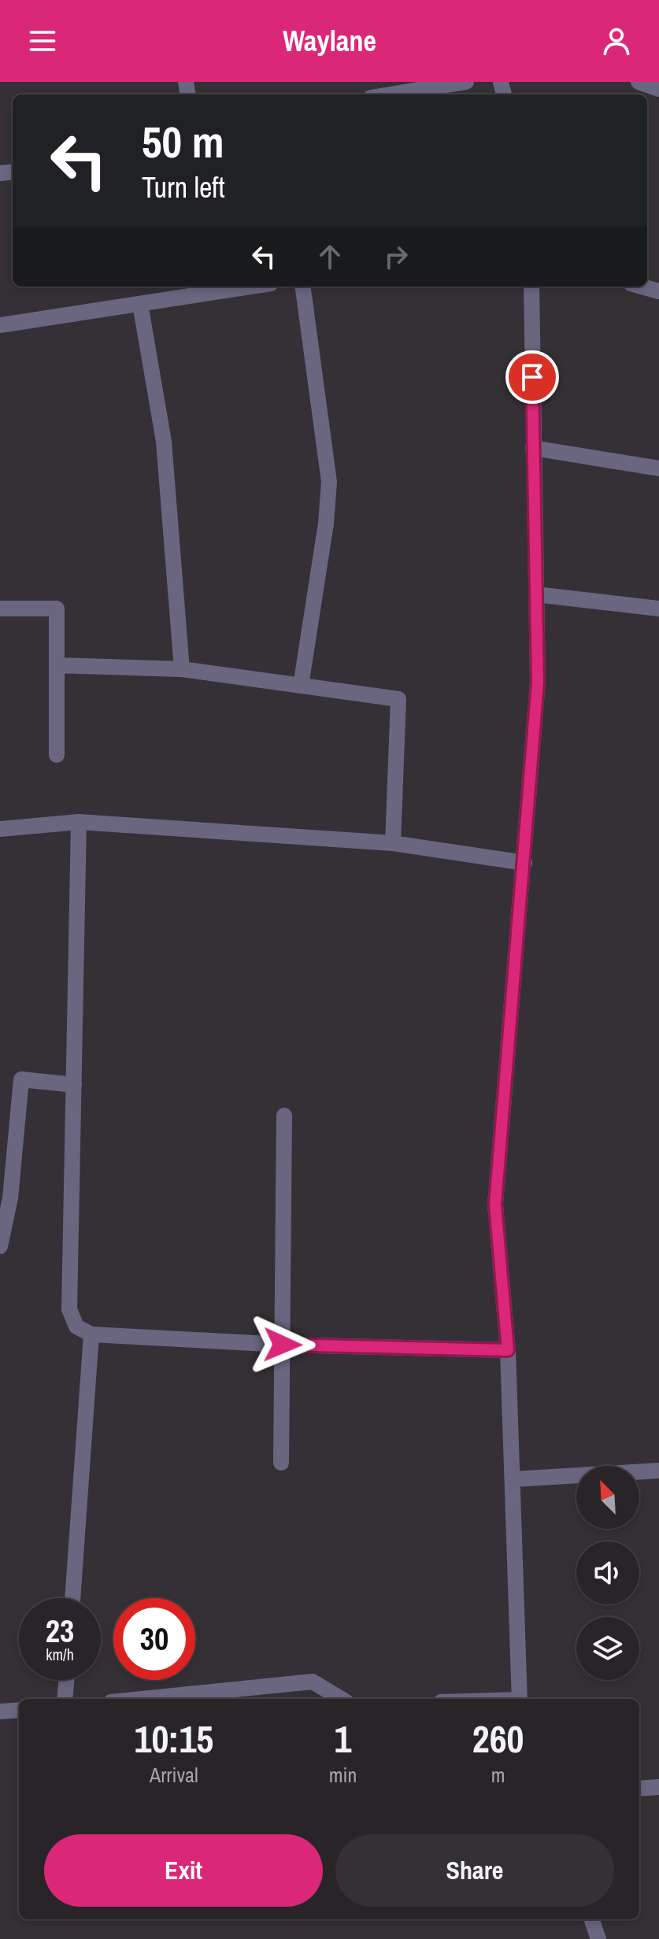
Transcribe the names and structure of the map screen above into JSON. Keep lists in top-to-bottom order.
{
  "north": "top left",
  "page": {
    "header": "Waylane",
    "turn": ["50 m", "Turn left"],
    "speed": "23 km/h",
    "limit": "30",
    "eta": [
      "10:15",
      "Arrival",
      "1",
      "min",
      "260",
      "m"
    ],
    "buttons": ["Exit", "Share"]
  }
}
